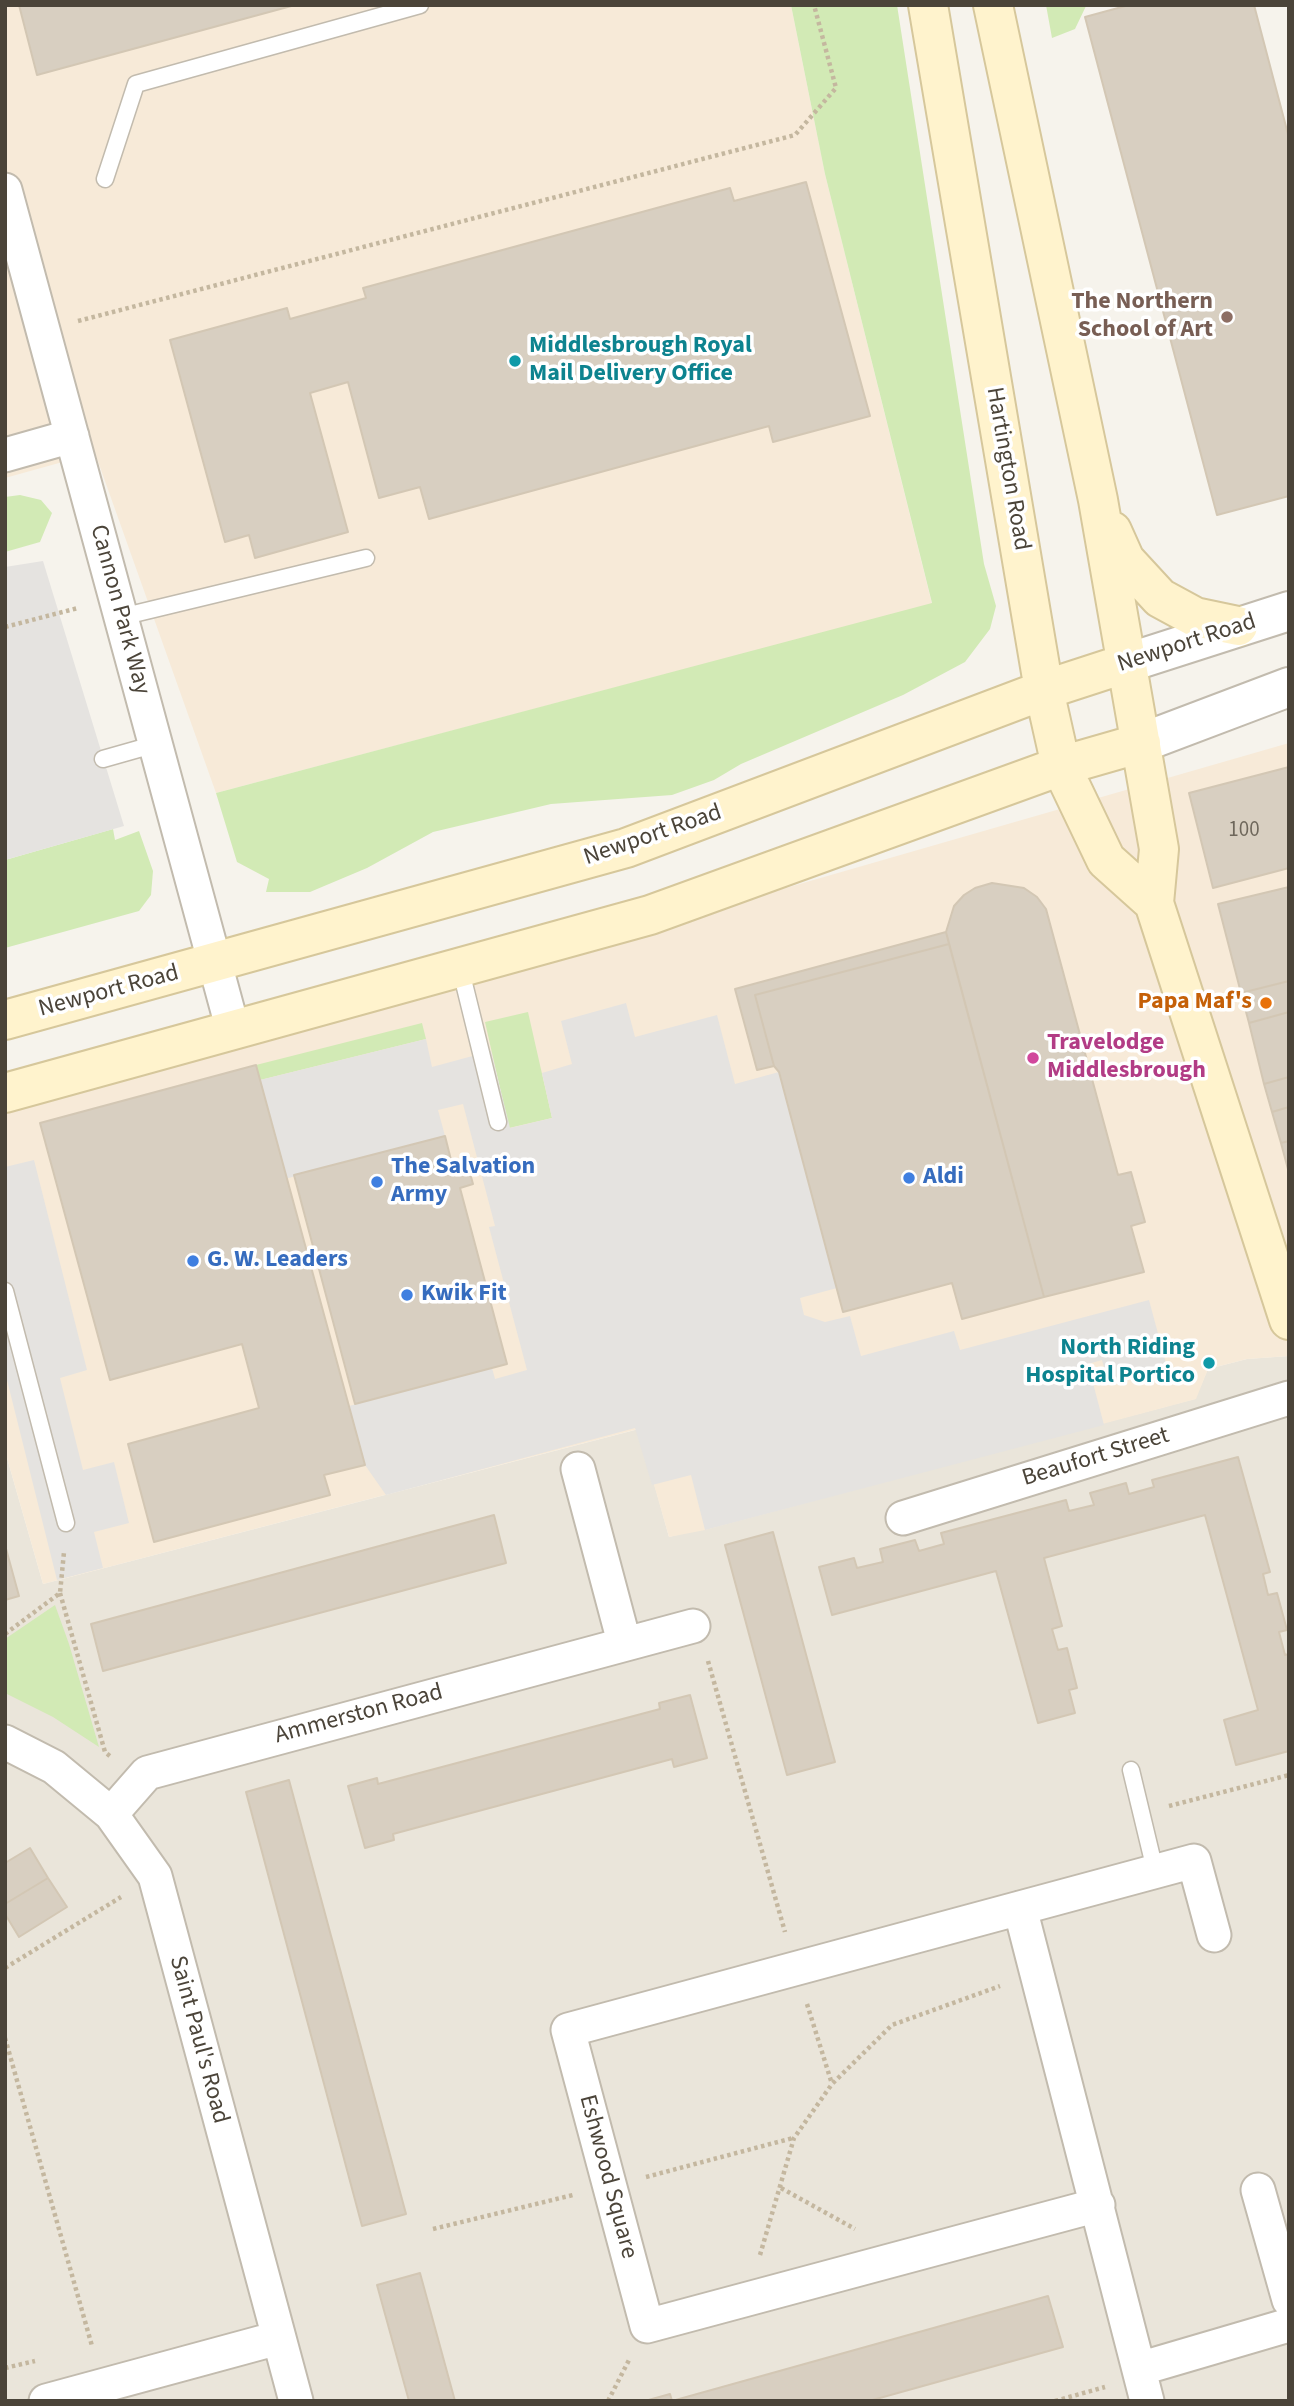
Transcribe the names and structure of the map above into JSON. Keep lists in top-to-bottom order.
{
  "streets": {
    "main road": ["Hartington Road", "Newport Road"],
    "street": [
      "Cannon Park Way",
      "Beaufort Street",
      "Ammerston Road",
      "Saint Paul's Road",
      "Eshwood Square"
    ]
  },
  "crossings": [
    ["Hartington Road", "Newport Road"],
    ["Cannon Park Way", "Newport Road"],
    ["Ammerston Road", "Saint Paul's Road"]
  ],
  "places": [
    "The Northern School of Art",
    "Middlesbrough Royal Mail Delivery Office",
    "Papa Maf's",
    "Travelodge Middlesbrough",
    "Aldi",
    "The Salvation Army",
    "G. W. Leaders",
    "Kwik Fit",
    "North Riding Hospital Portico"
  ],
  "house_numbers": ["100"]
}
